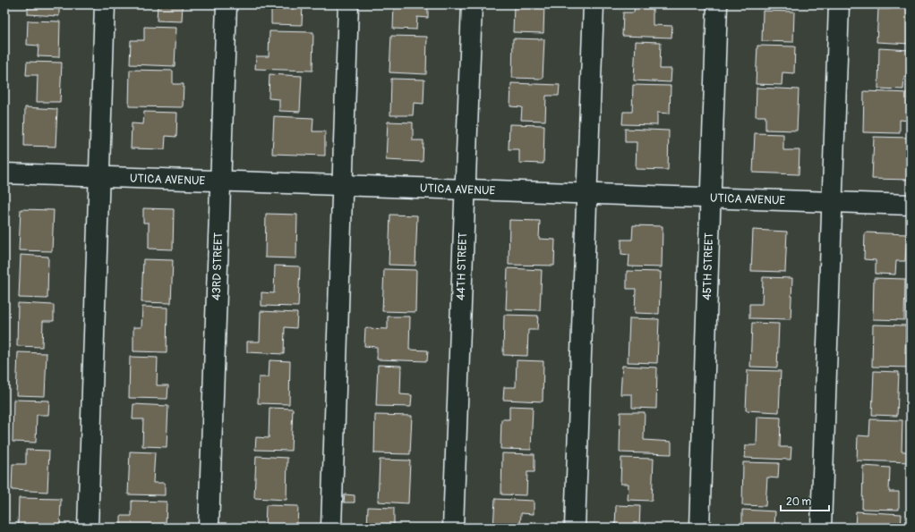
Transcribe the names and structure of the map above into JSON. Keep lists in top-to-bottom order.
{
  "streets": {
    "street": [
      "UTICA AVENUE",
      "43RD STREET",
      "44TH STREET",
      "45TH STREET"
    ]
  },
  "crossings": [
    ["UTICA AVENUE", "43RD STREET"],
    ["UTICA AVENUE", "44TH STREET"],
    ["UTICA AVENUE", "45TH STREET"]
  ],
  "scale_bar": "20 m"
}
